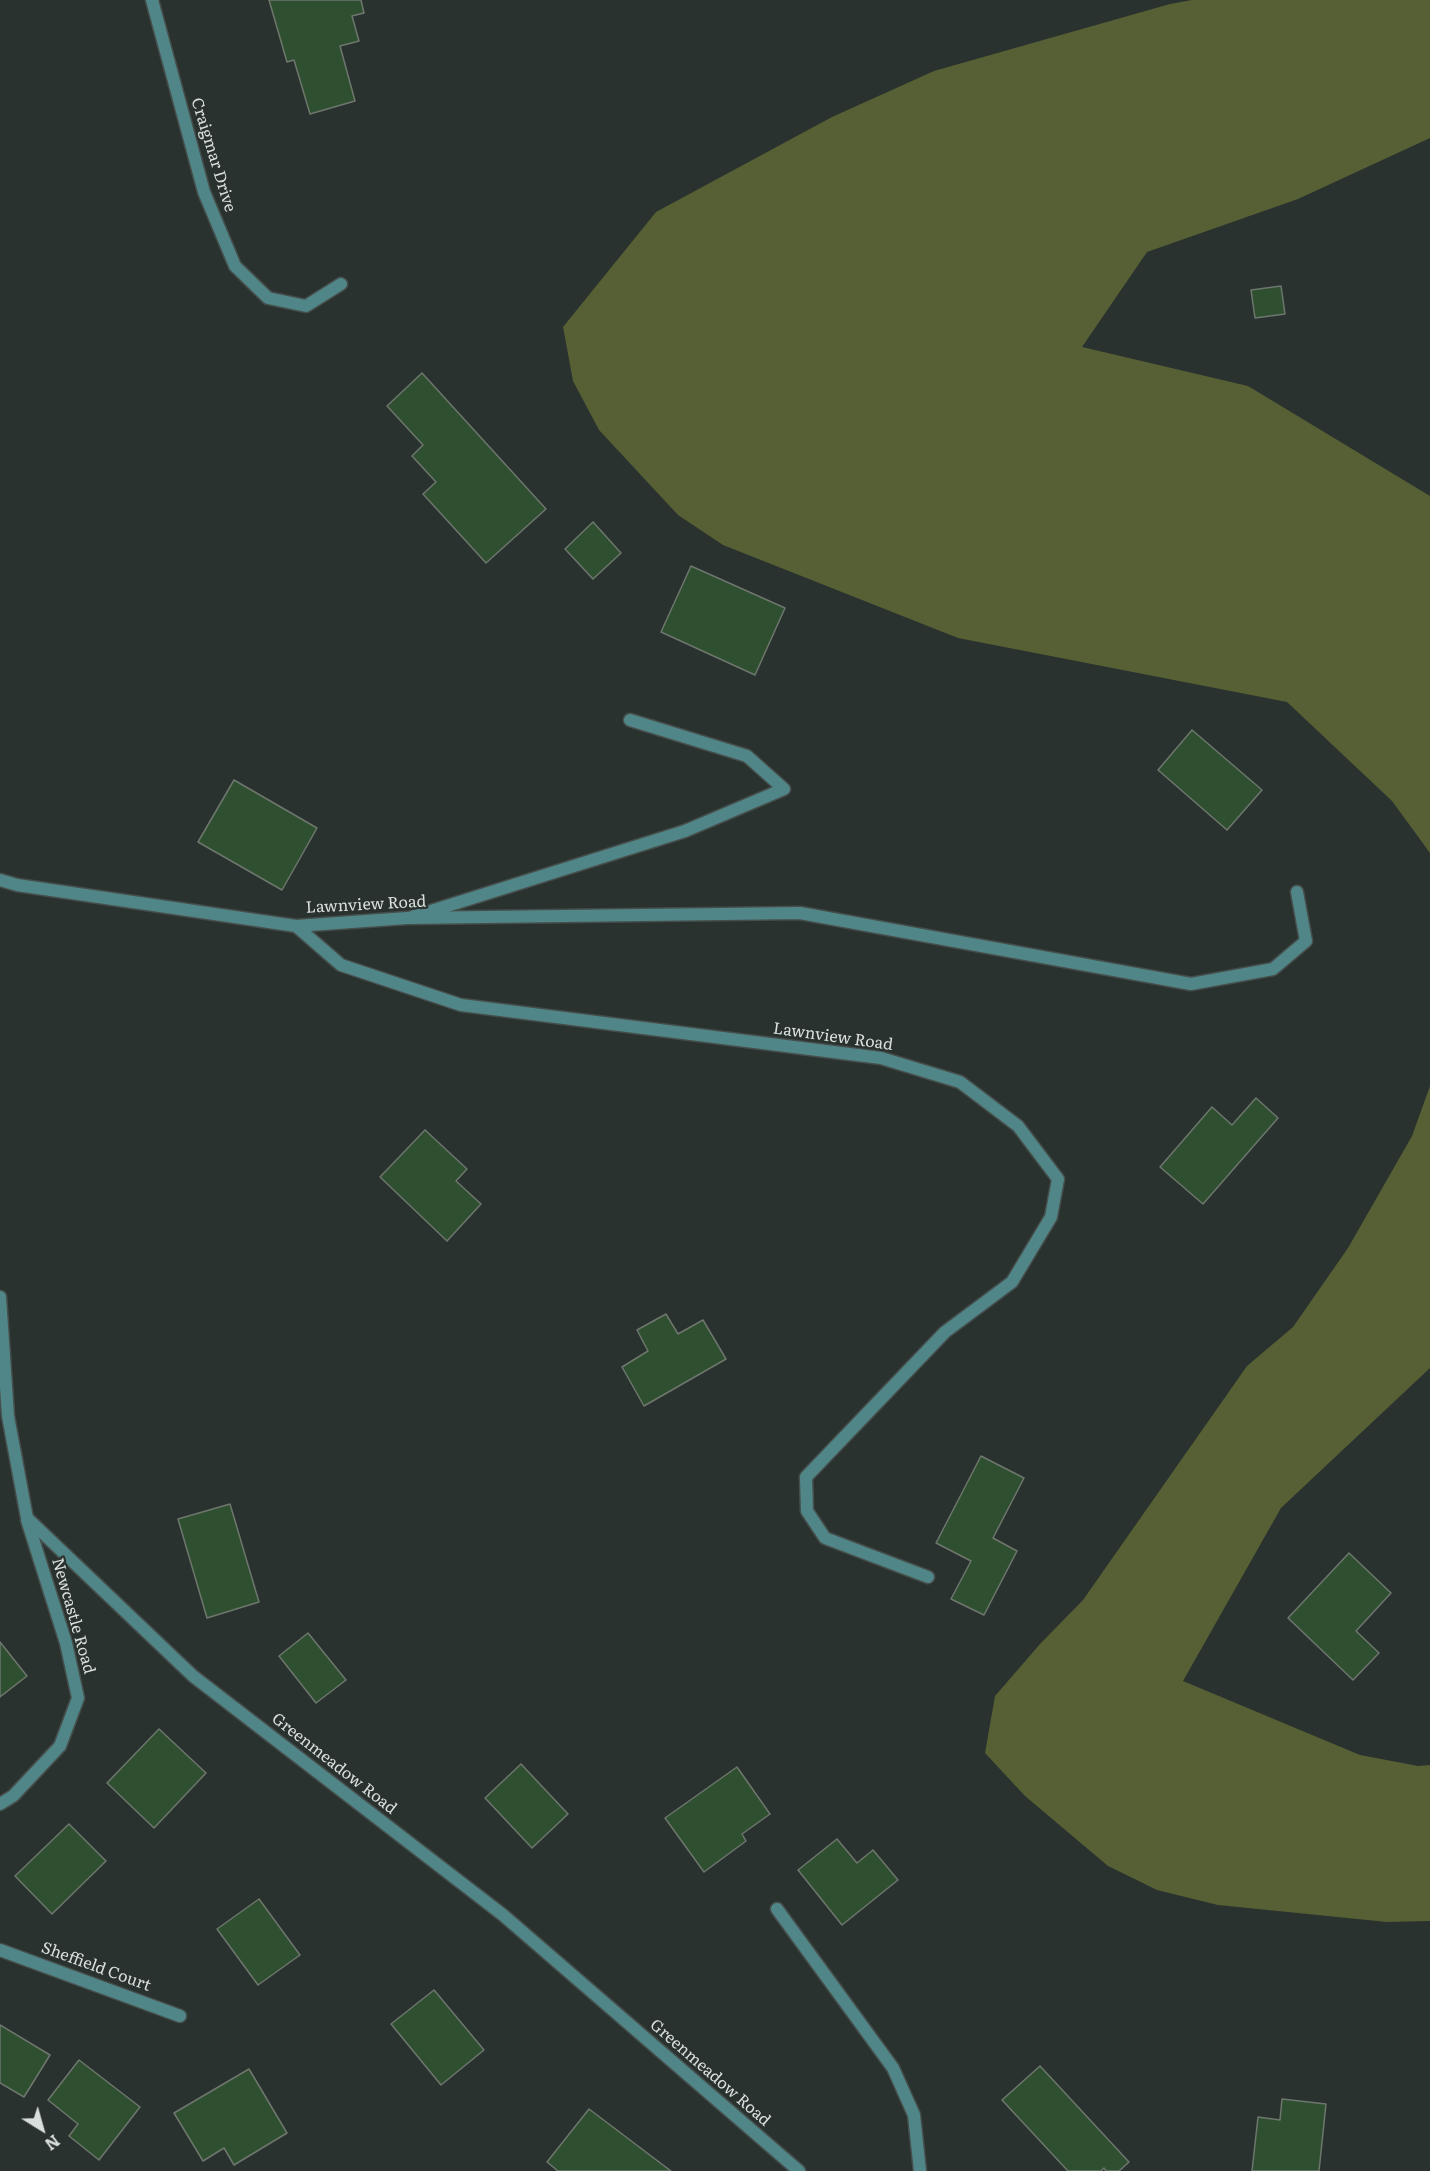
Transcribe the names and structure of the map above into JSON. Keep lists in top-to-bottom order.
{
  "streets": {
    "street": [
      "Craigmar Drive",
      "Lawnview Road",
      "Newcastle Road",
      "Greenmeadow Road",
      "Sheffield Court"
    ]
  },
  "crossings": [
    ["Newcastle Road", "Greenmeadow Road"]
  ],
  "north": "bottom right"
}
